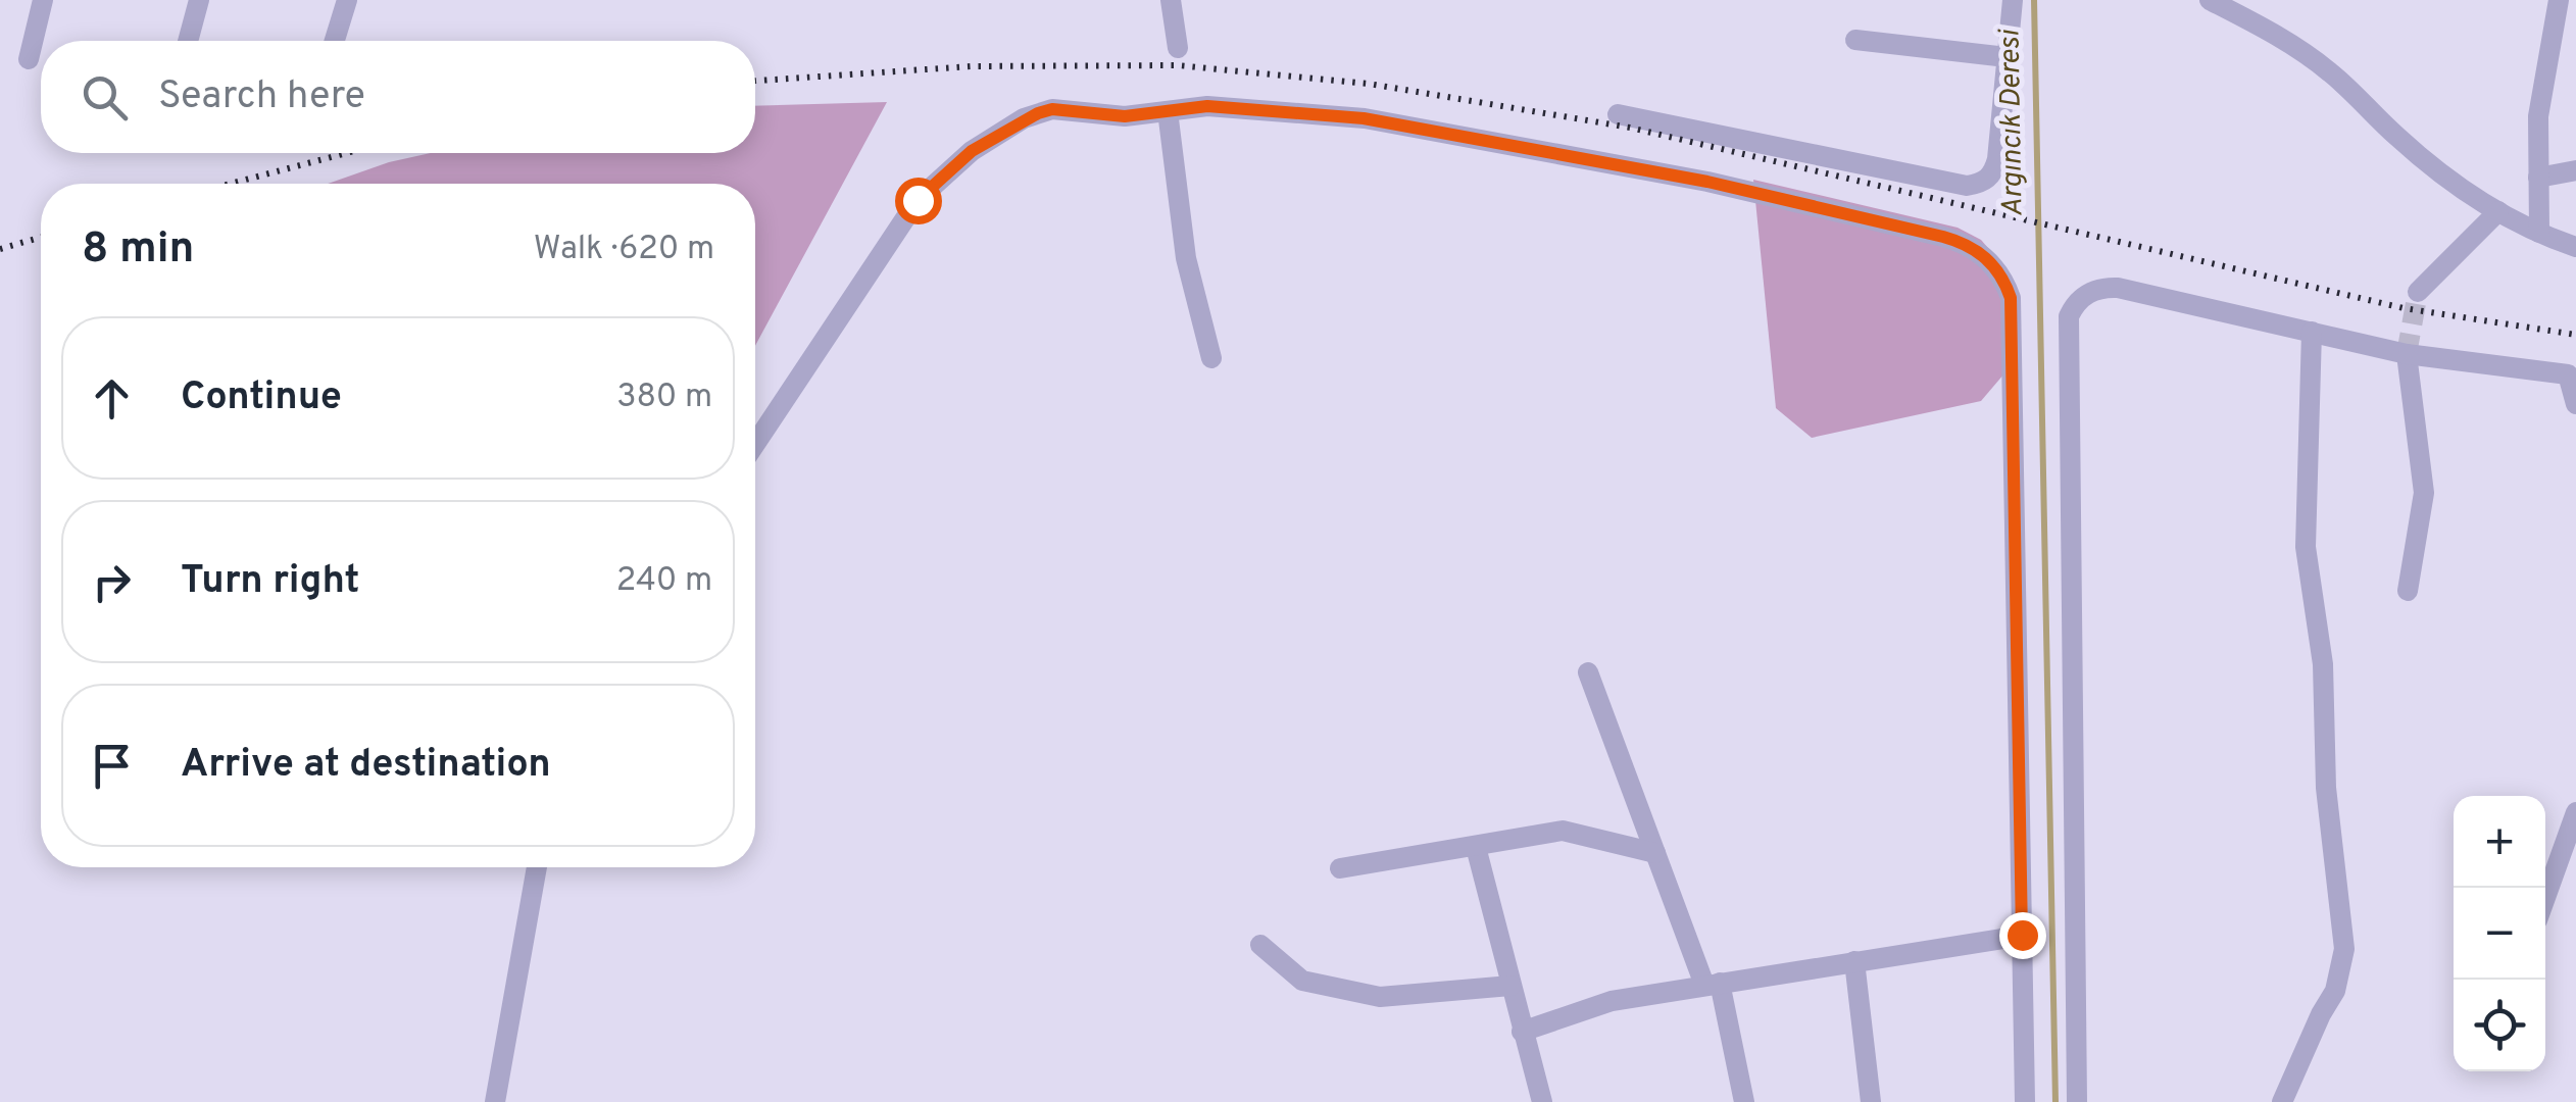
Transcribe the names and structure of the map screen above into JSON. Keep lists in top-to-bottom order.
{
  "water": ["Argıncık Deresi"],
  "page": {
    "search": "Search here",
    "heading": ["8 min", "Walk · 620 m"],
    "list": [
      ["Continue", "380 m"],
      ["Turn right", "240 m"],
      "Arrive at destination"
    ],
    "map_buttons": ["+", "−"]
  }
}
